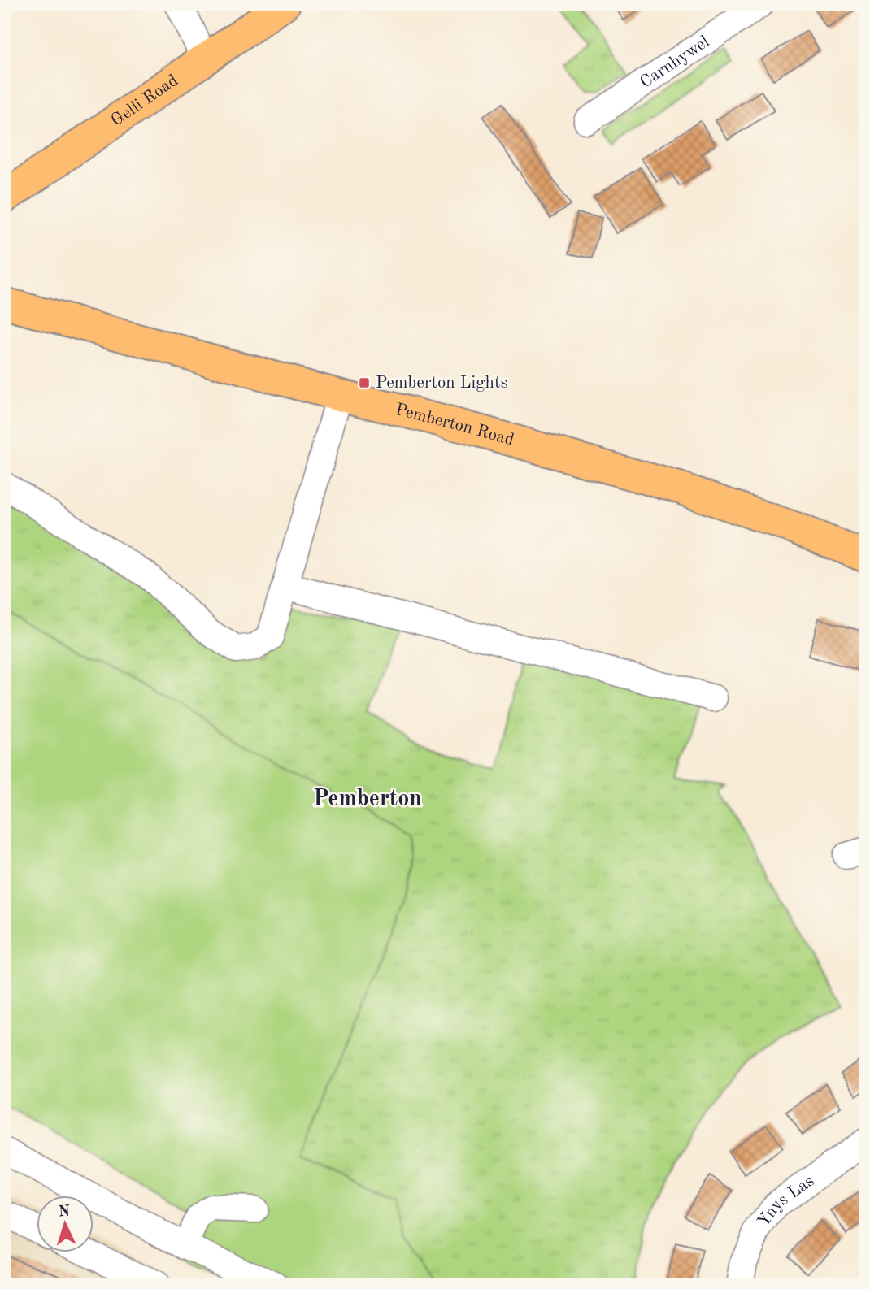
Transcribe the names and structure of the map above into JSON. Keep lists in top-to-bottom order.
{
  "streets": {
    "main road": ["Gelli Road", "Pemberton Road"],
    "street": ["Carnhywel", "Ynys Las"]
  },
  "districts": ["Pemberton"],
  "places": {
    "transit": ["Pemberton Lights"]
  },
  "north": "top"
}
